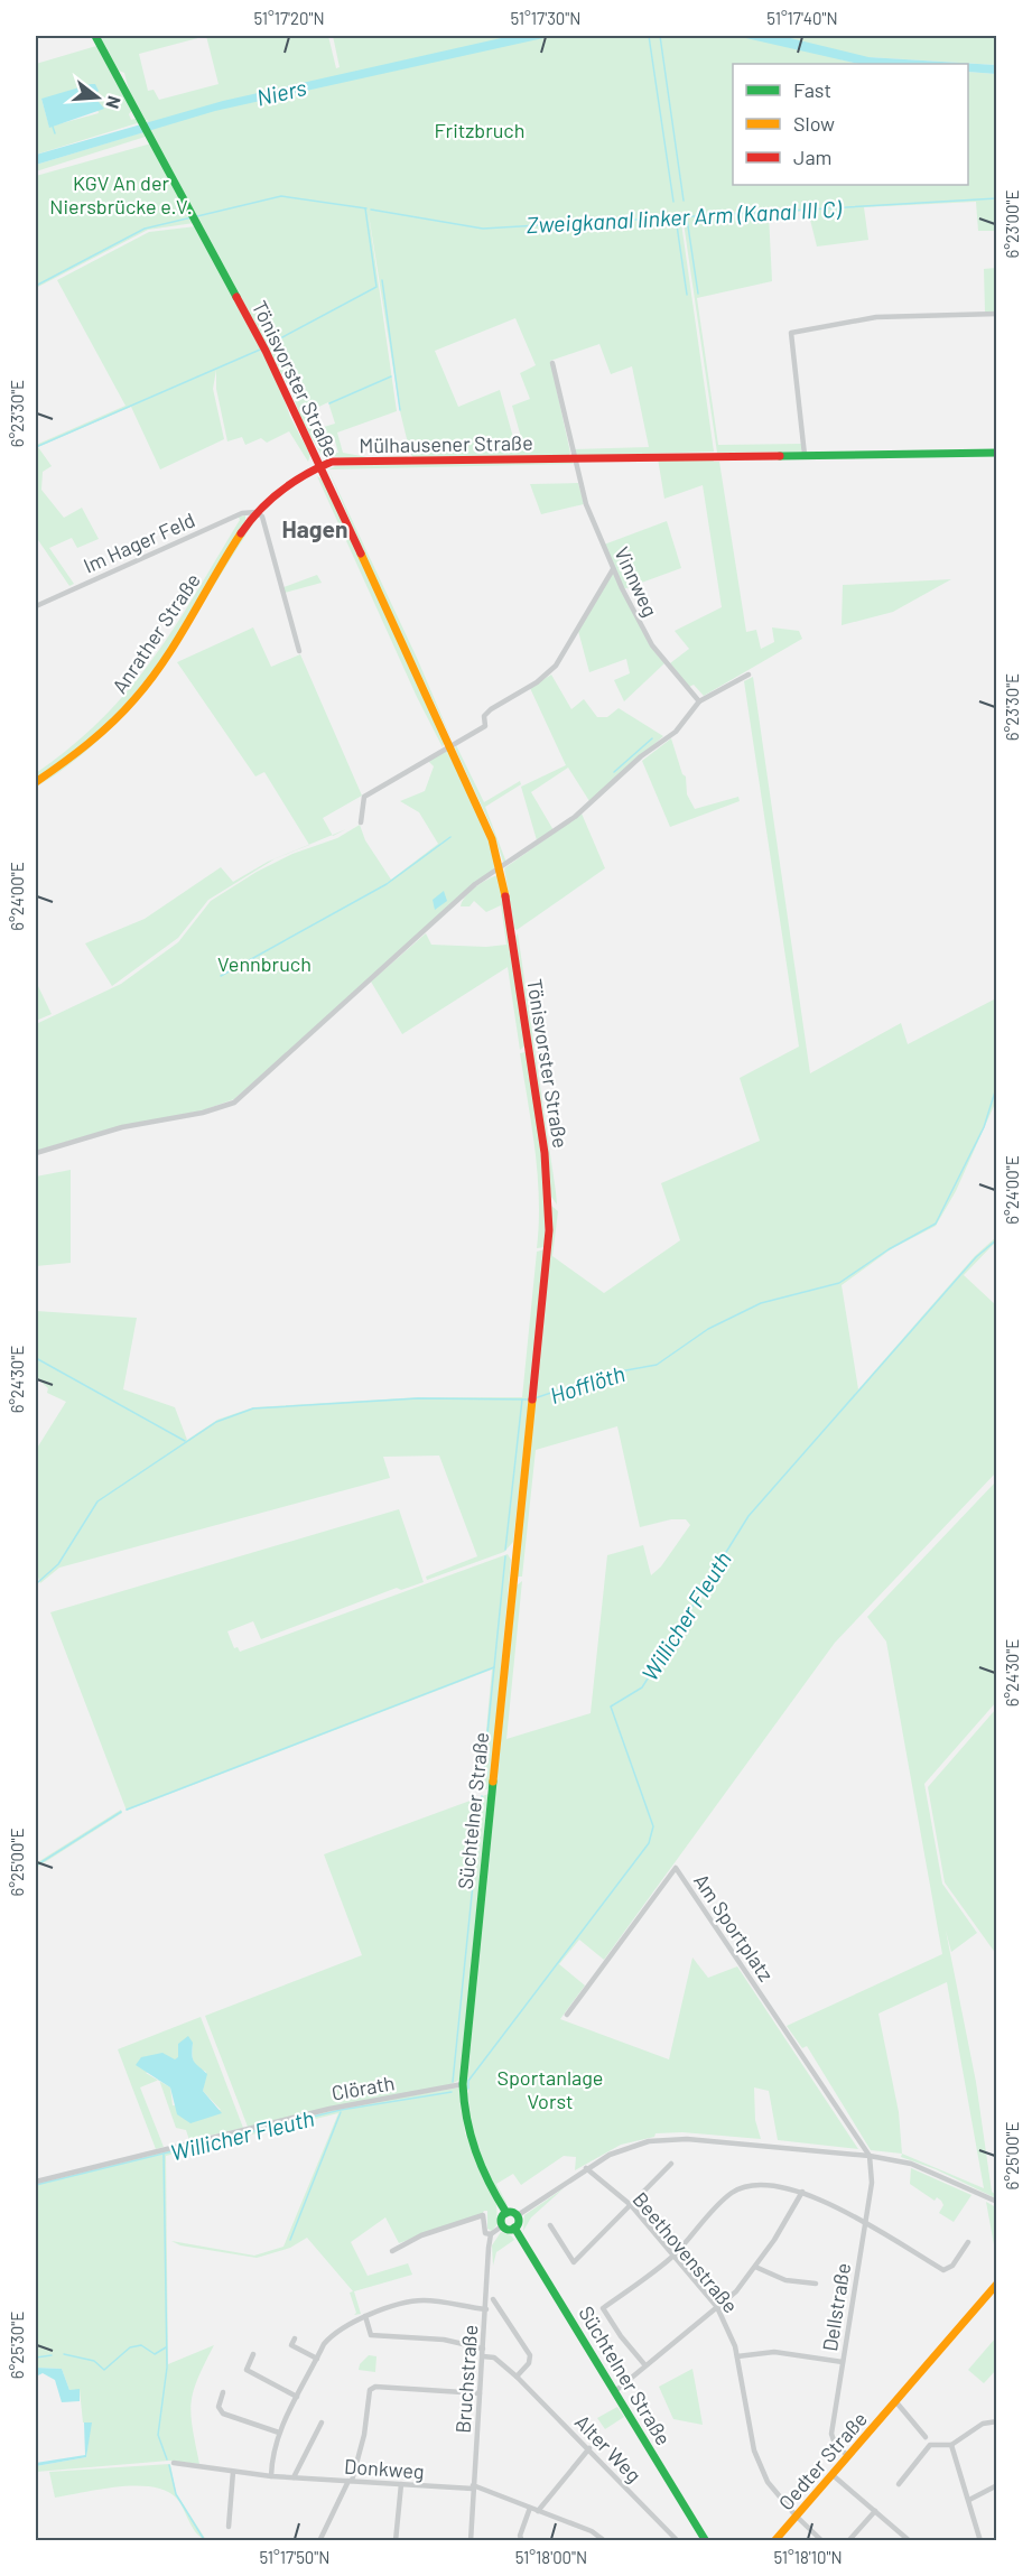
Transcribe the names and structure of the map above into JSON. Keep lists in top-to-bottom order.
{
  "streets": {
    "main road": [
      "Tönisvorster Straße",
      "Mülhausener Straße",
      "Anrather Straße",
      "Süchtelner Straße",
      "Oedter Straße"
    ],
    "street": [
      "Im Hager Feld",
      "Vinnweg",
      "Am Sportplatz",
      "Clörath",
      "Beethovenstraße",
      "Dellstraße",
      "Bruchstraße",
      "Alter Weg",
      "Donkweg"
    ]
  },
  "crossings": [
    ["Tönisvorster Straße", "Mülhausener Straße"],
    ["Tönisvorster Straße", "Anrather Straße"],
    ["Tönisvorster Straße", "Süchtelner Straße"],
    ["Mülhausener Straße", "Vinnweg"],
    ["Mülhausener Straße", "Anrather Straße"],
    ["Im Hager Feld", "Anrather Straße"],
    ["Süchtelner Straße", "Clörath"],
    ["Am Sportplatz", "Dellstraße"],
    ["Beethovenstraße", "Oedter Straße"],
    ["Dellstraße", "Oedter Straße"],
    ["Bruchstraße", "Alter Weg"],
    ["Bruchstraße", "Donkweg"]
  ],
  "districts": ["Hagen"],
  "water": [
    "Niers",
    "Zweigkanal linker Arm (Kanal III C)",
    "Hofflöth",
    "Willicher Fleuth"
  ],
  "parks": [
    "Fritzbruch",
    "KGV An der Niersbrücke e.V.",
    "Vennbruch",
    "Sportanlage Vorst"
  ],
  "legend": ["Fast", "Slow", "Jam"],
  "north": "right",
  "coordinates": [
    "51°17'20\"N",
    "51°17'30\"N",
    "51°17'40\"N",
    "6°23'00\"E",
    "6°23'30\"E",
    "6°24'00\"E",
    "6°24'30\"E",
    "6°25'00\"E",
    "6°25'30\"E",
    "51°17'50\"N",
    "51°18'00\"N",
    "51°18'10\"N"
  ]
}
